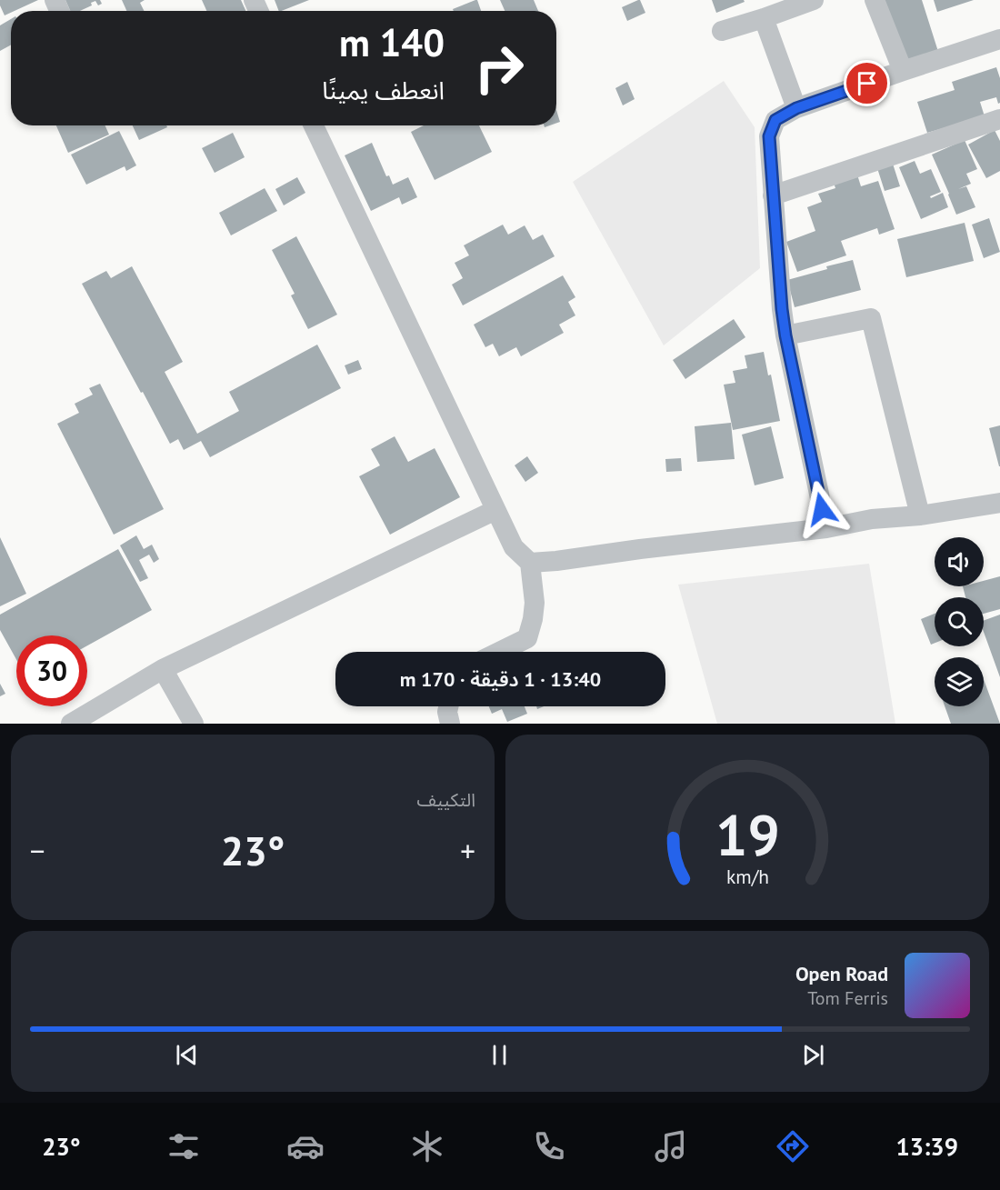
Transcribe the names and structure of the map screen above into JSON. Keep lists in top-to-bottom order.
{
  "page": {
    "turn": ["140 m", "انعطف يمينًا"],
    "limit": "30",
    "trip": "13:40 · 1 دقيقة · 170 m",
    "tile": "التكييف",
    "heat": ["−", "23°", "+"],
    "song": ["Open Road", "Tom Ferris"],
    "tabs": ["13:39", "23°"],
    "gauge": ["19", "km/h"]
  }
}
